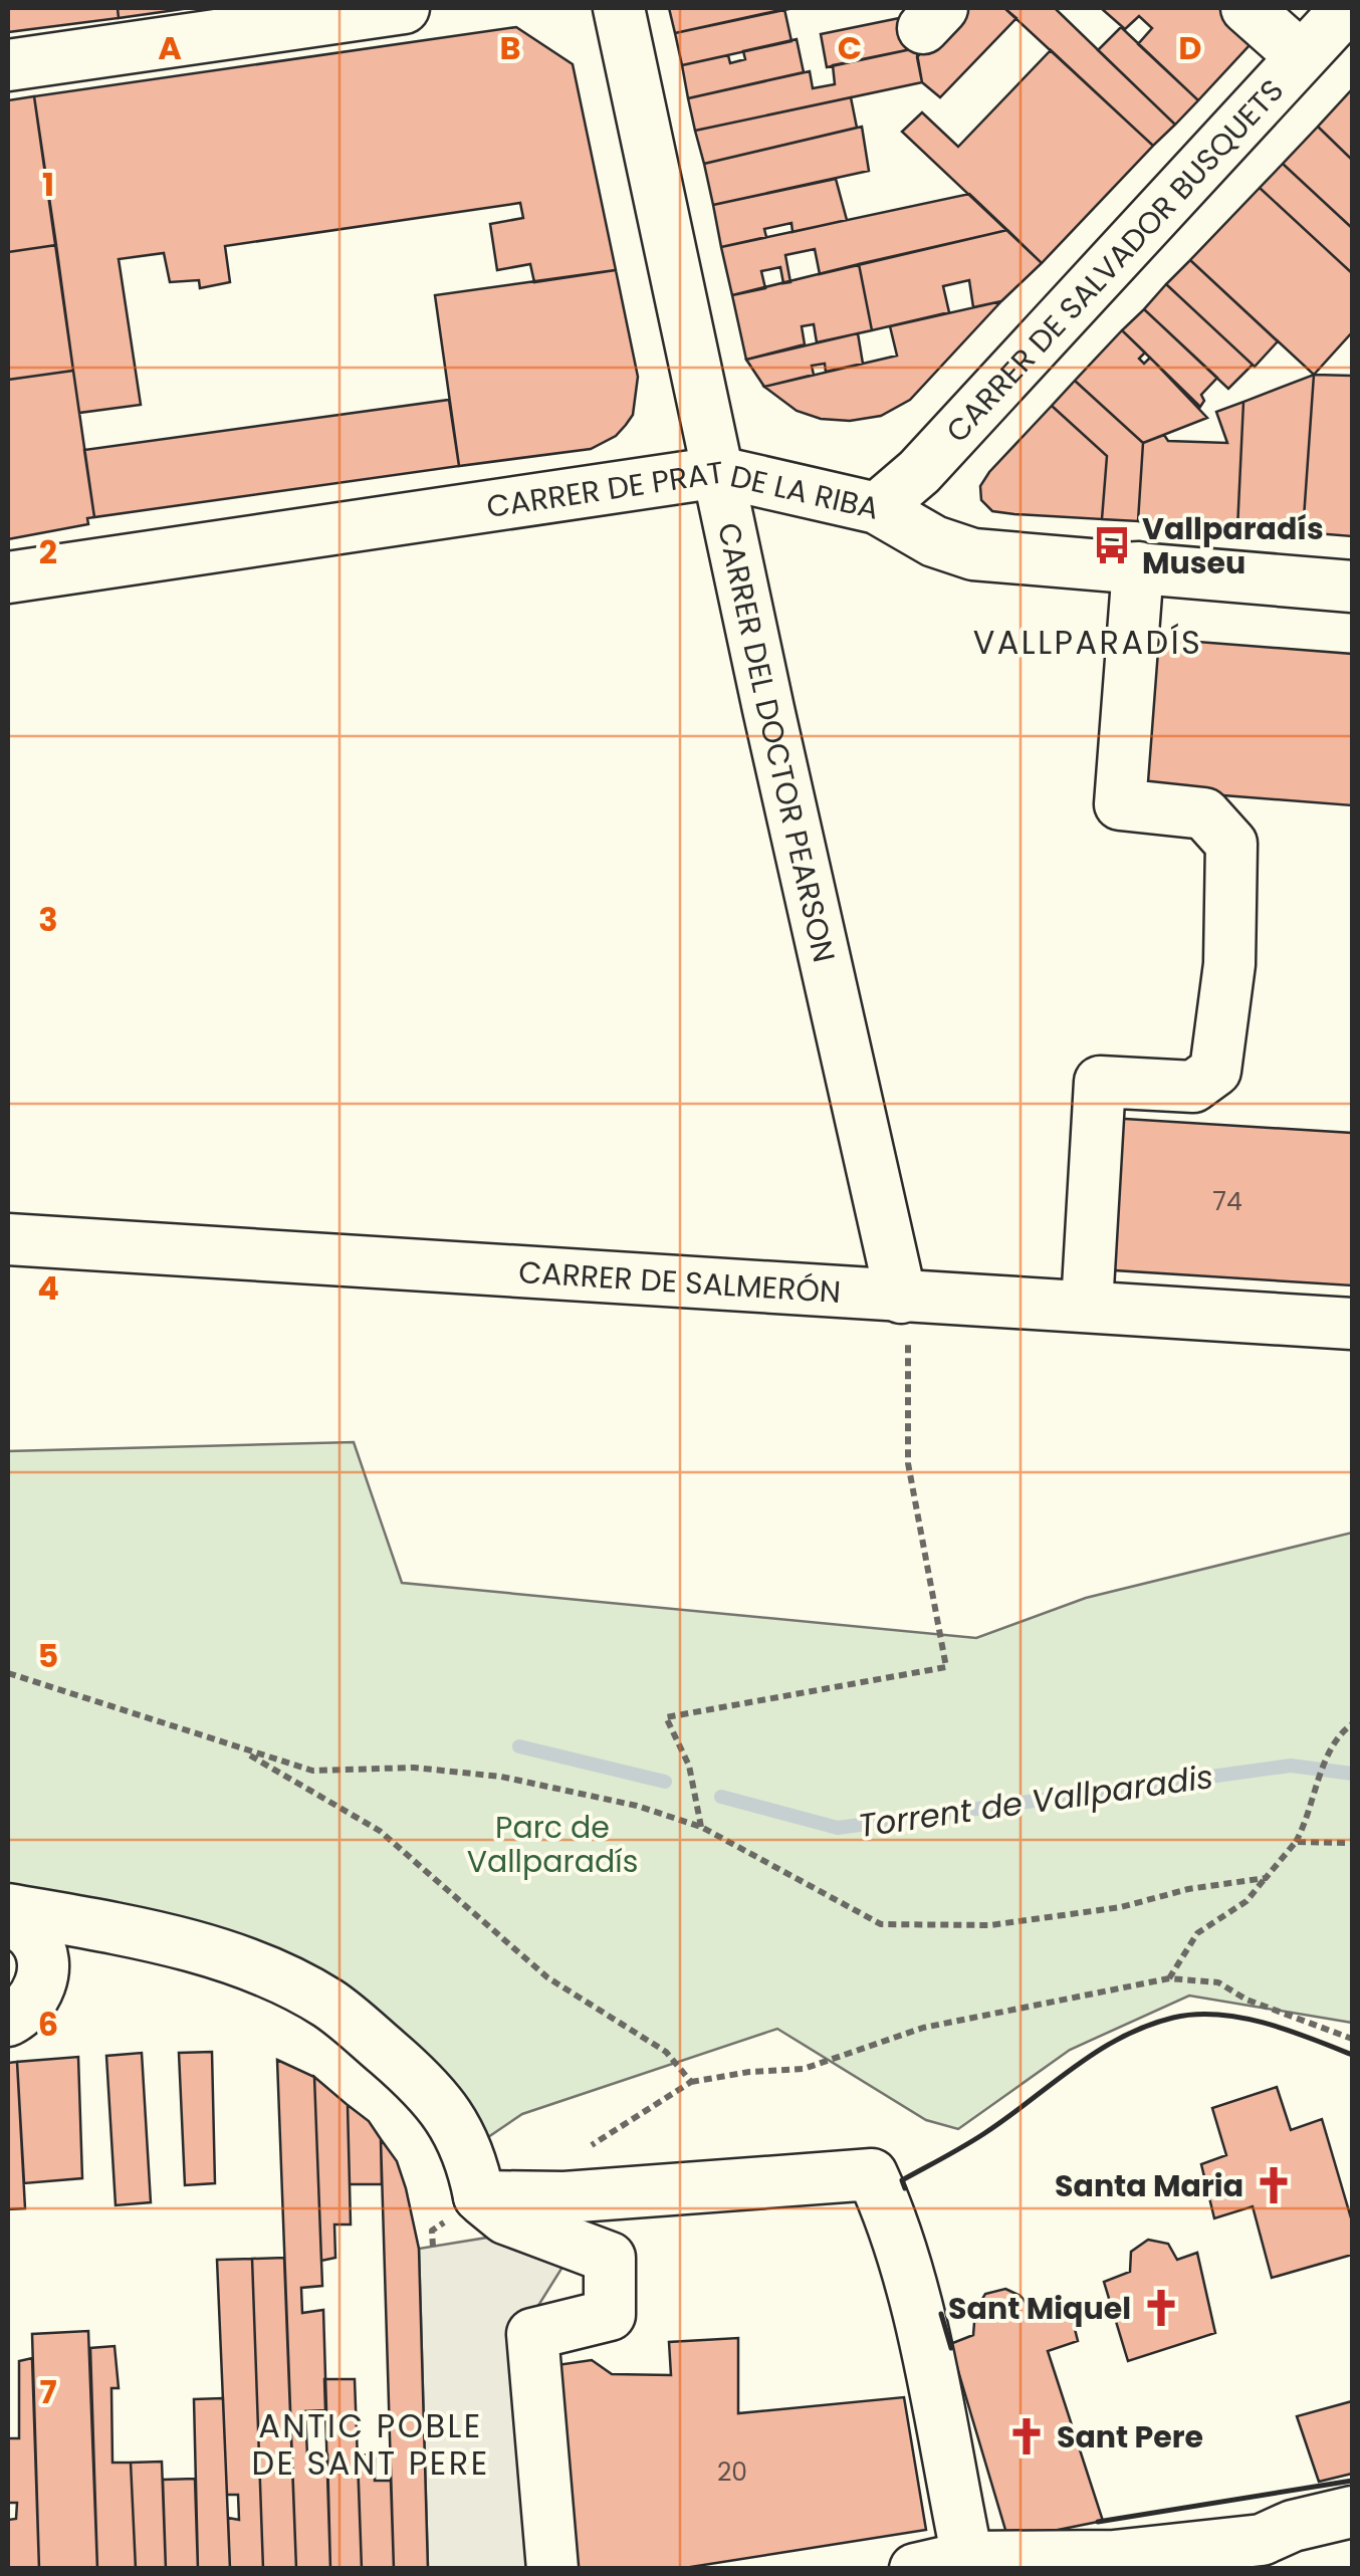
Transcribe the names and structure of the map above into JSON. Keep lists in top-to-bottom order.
{
  "streets": {
    "street": [
      "CARRER DE SALVADOR BUSQUETS",
      "CARRER DE PRAT DE LA RIBA",
      "CARRER DEL DOCTOR PEARSON",
      "CARRER DE SALMERÓN"
    ]
  },
  "crossings": [
    ["CARRER DE SALVADOR BUSQUETS", "CARRER DE PRAT DE LA RIBA"],
    ["CARRER DE PRAT DE LA RIBA", "CARRER DEL DOCTOR PEARSON"],
    ["CARRER DEL DOCTOR PEARSON", "CARRER DE SALMERÓN"]
  ],
  "districts": ["VALLPARADÍS", "ANTIC POBLE DE SANT PERE"],
  "water": ["Torrent de Vallparadis"],
  "parks": ["Parc de Vallparadís"],
  "places": {
    "bus stop": ["Vallparadís Museu"],
    "church": ["Santa Maria", "Sant Miquel", "Sant Pere"]
  },
  "house_numbers": ["74", "20"],
  "grid": {
    "columns": [
      "A",
      "B",
      "C",
      "D"
    ],
    "rows": [
      "1",
      "2",
      "3",
      "4",
      "5",
      "6",
      "7"
    ]
  }
}
